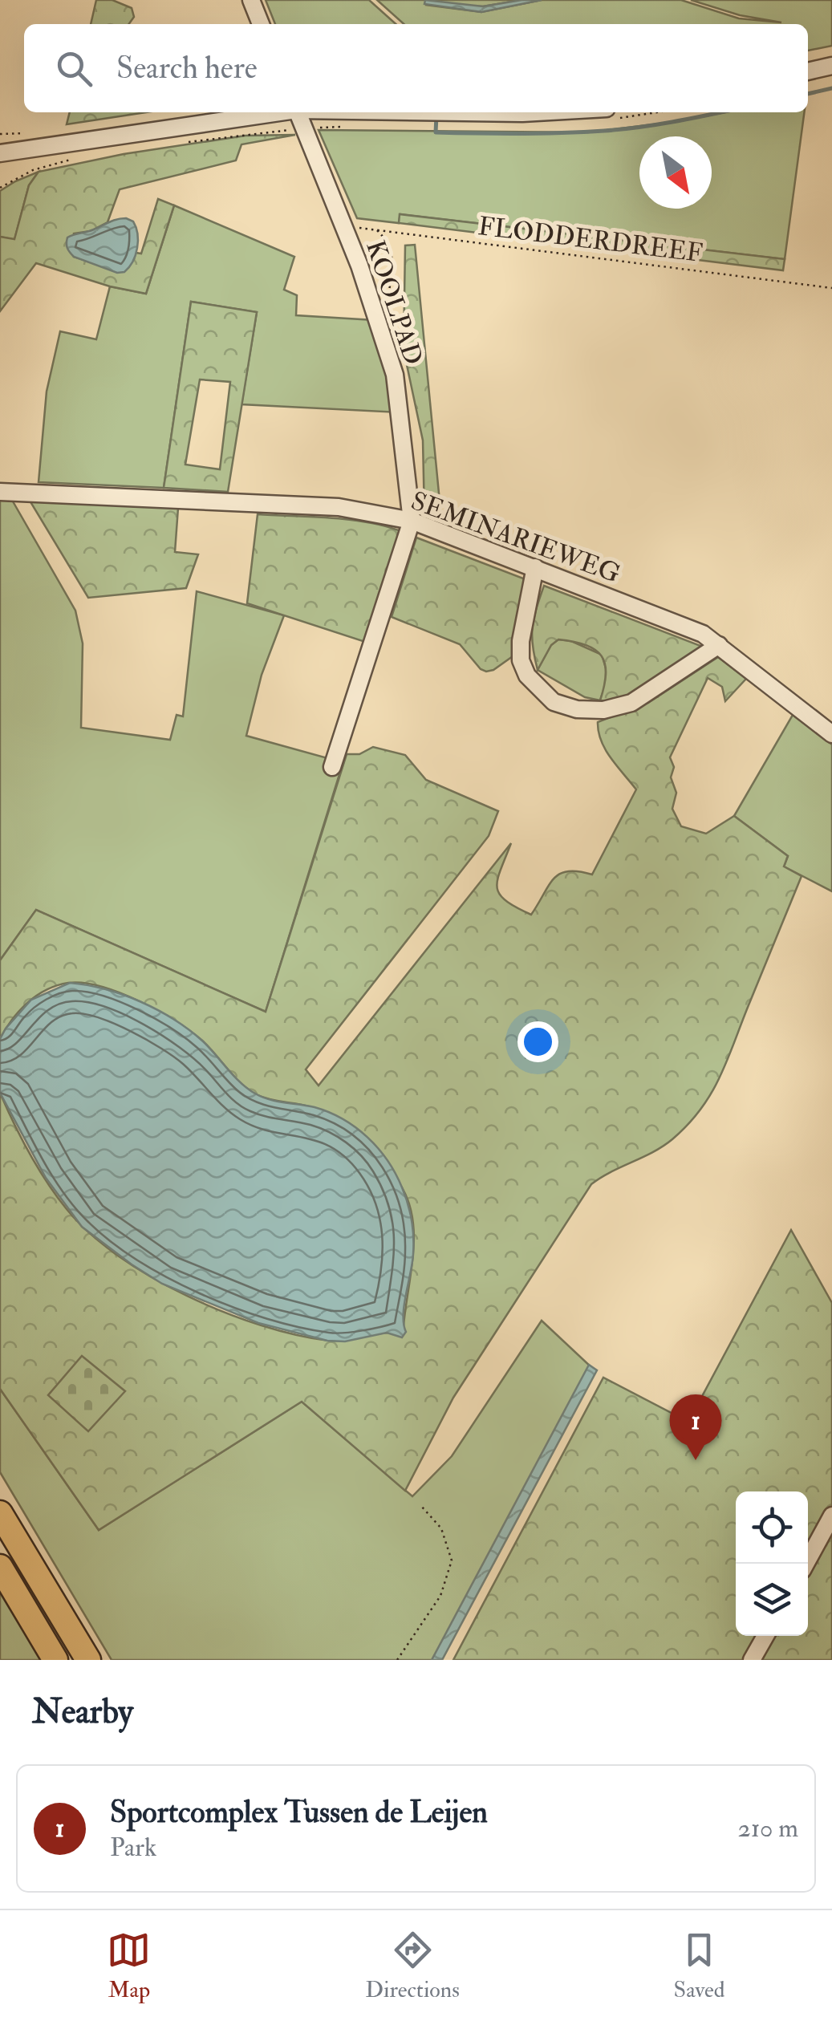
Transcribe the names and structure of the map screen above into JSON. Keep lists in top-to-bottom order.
{
  "streets": {
    "street": ["KOOLPAD", "SEMINARIEWEG"],
    "path": ["FLODDERDREEF"]
  },
  "crossings": [
    ["FLODDERDREEF", "KOOLPAD"],
    ["KOOLPAD", "SEMINARIEWEG"]
  ],
  "north": "bottom right",
  "page": {
    "search": "Search here",
    "pins": "1",
    "heading": "Nearby",
    "list": [
      {
        "mark": "1",
        "name": "Sportcomplex Tussen de Leijen",
        "note": "Park",
        "value": "210 m"
      }
    ],
    "nav": ["Map", "Directions", "Saved"]
  }
}
